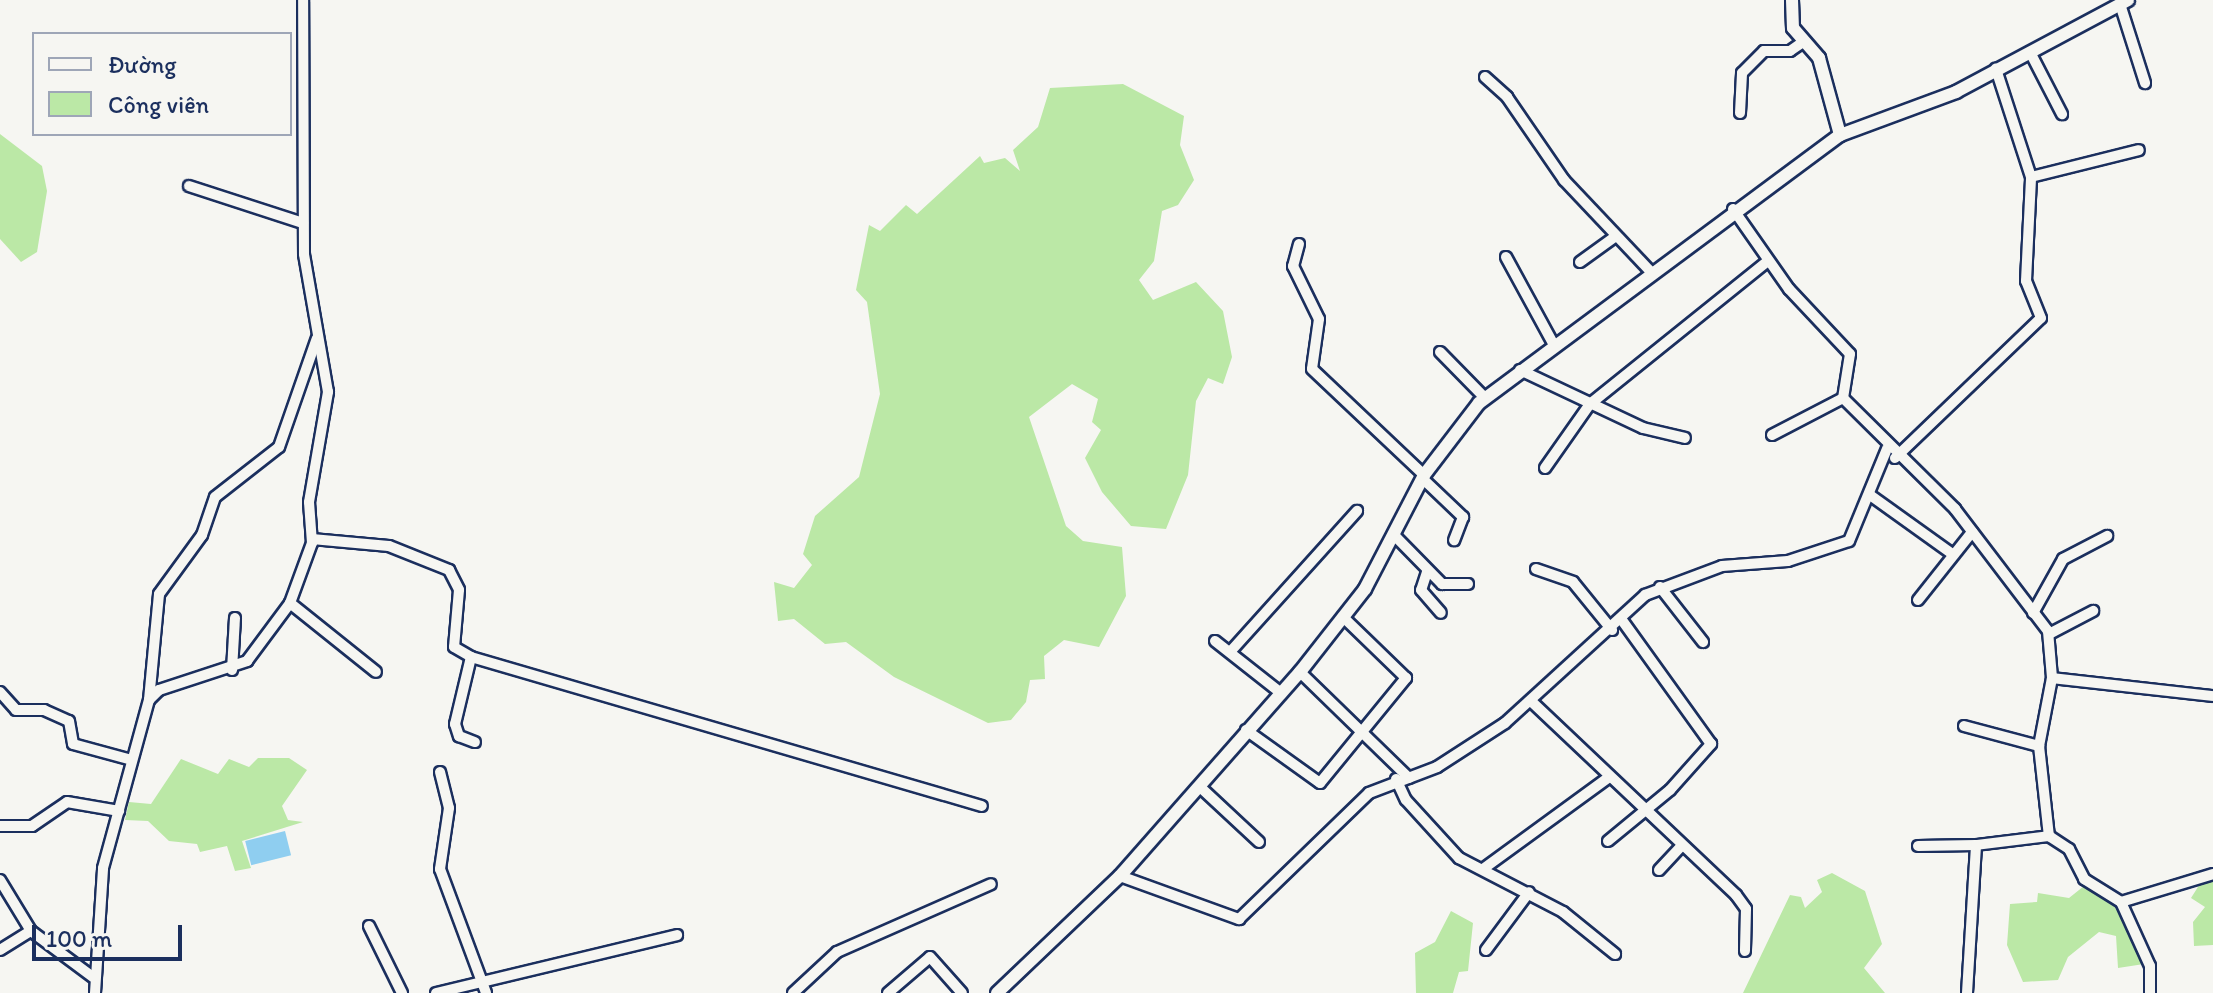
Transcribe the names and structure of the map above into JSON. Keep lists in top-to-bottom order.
{
  "legend": ["Đường", "Công viên"],
  "scale_bar": "100 m"
}
